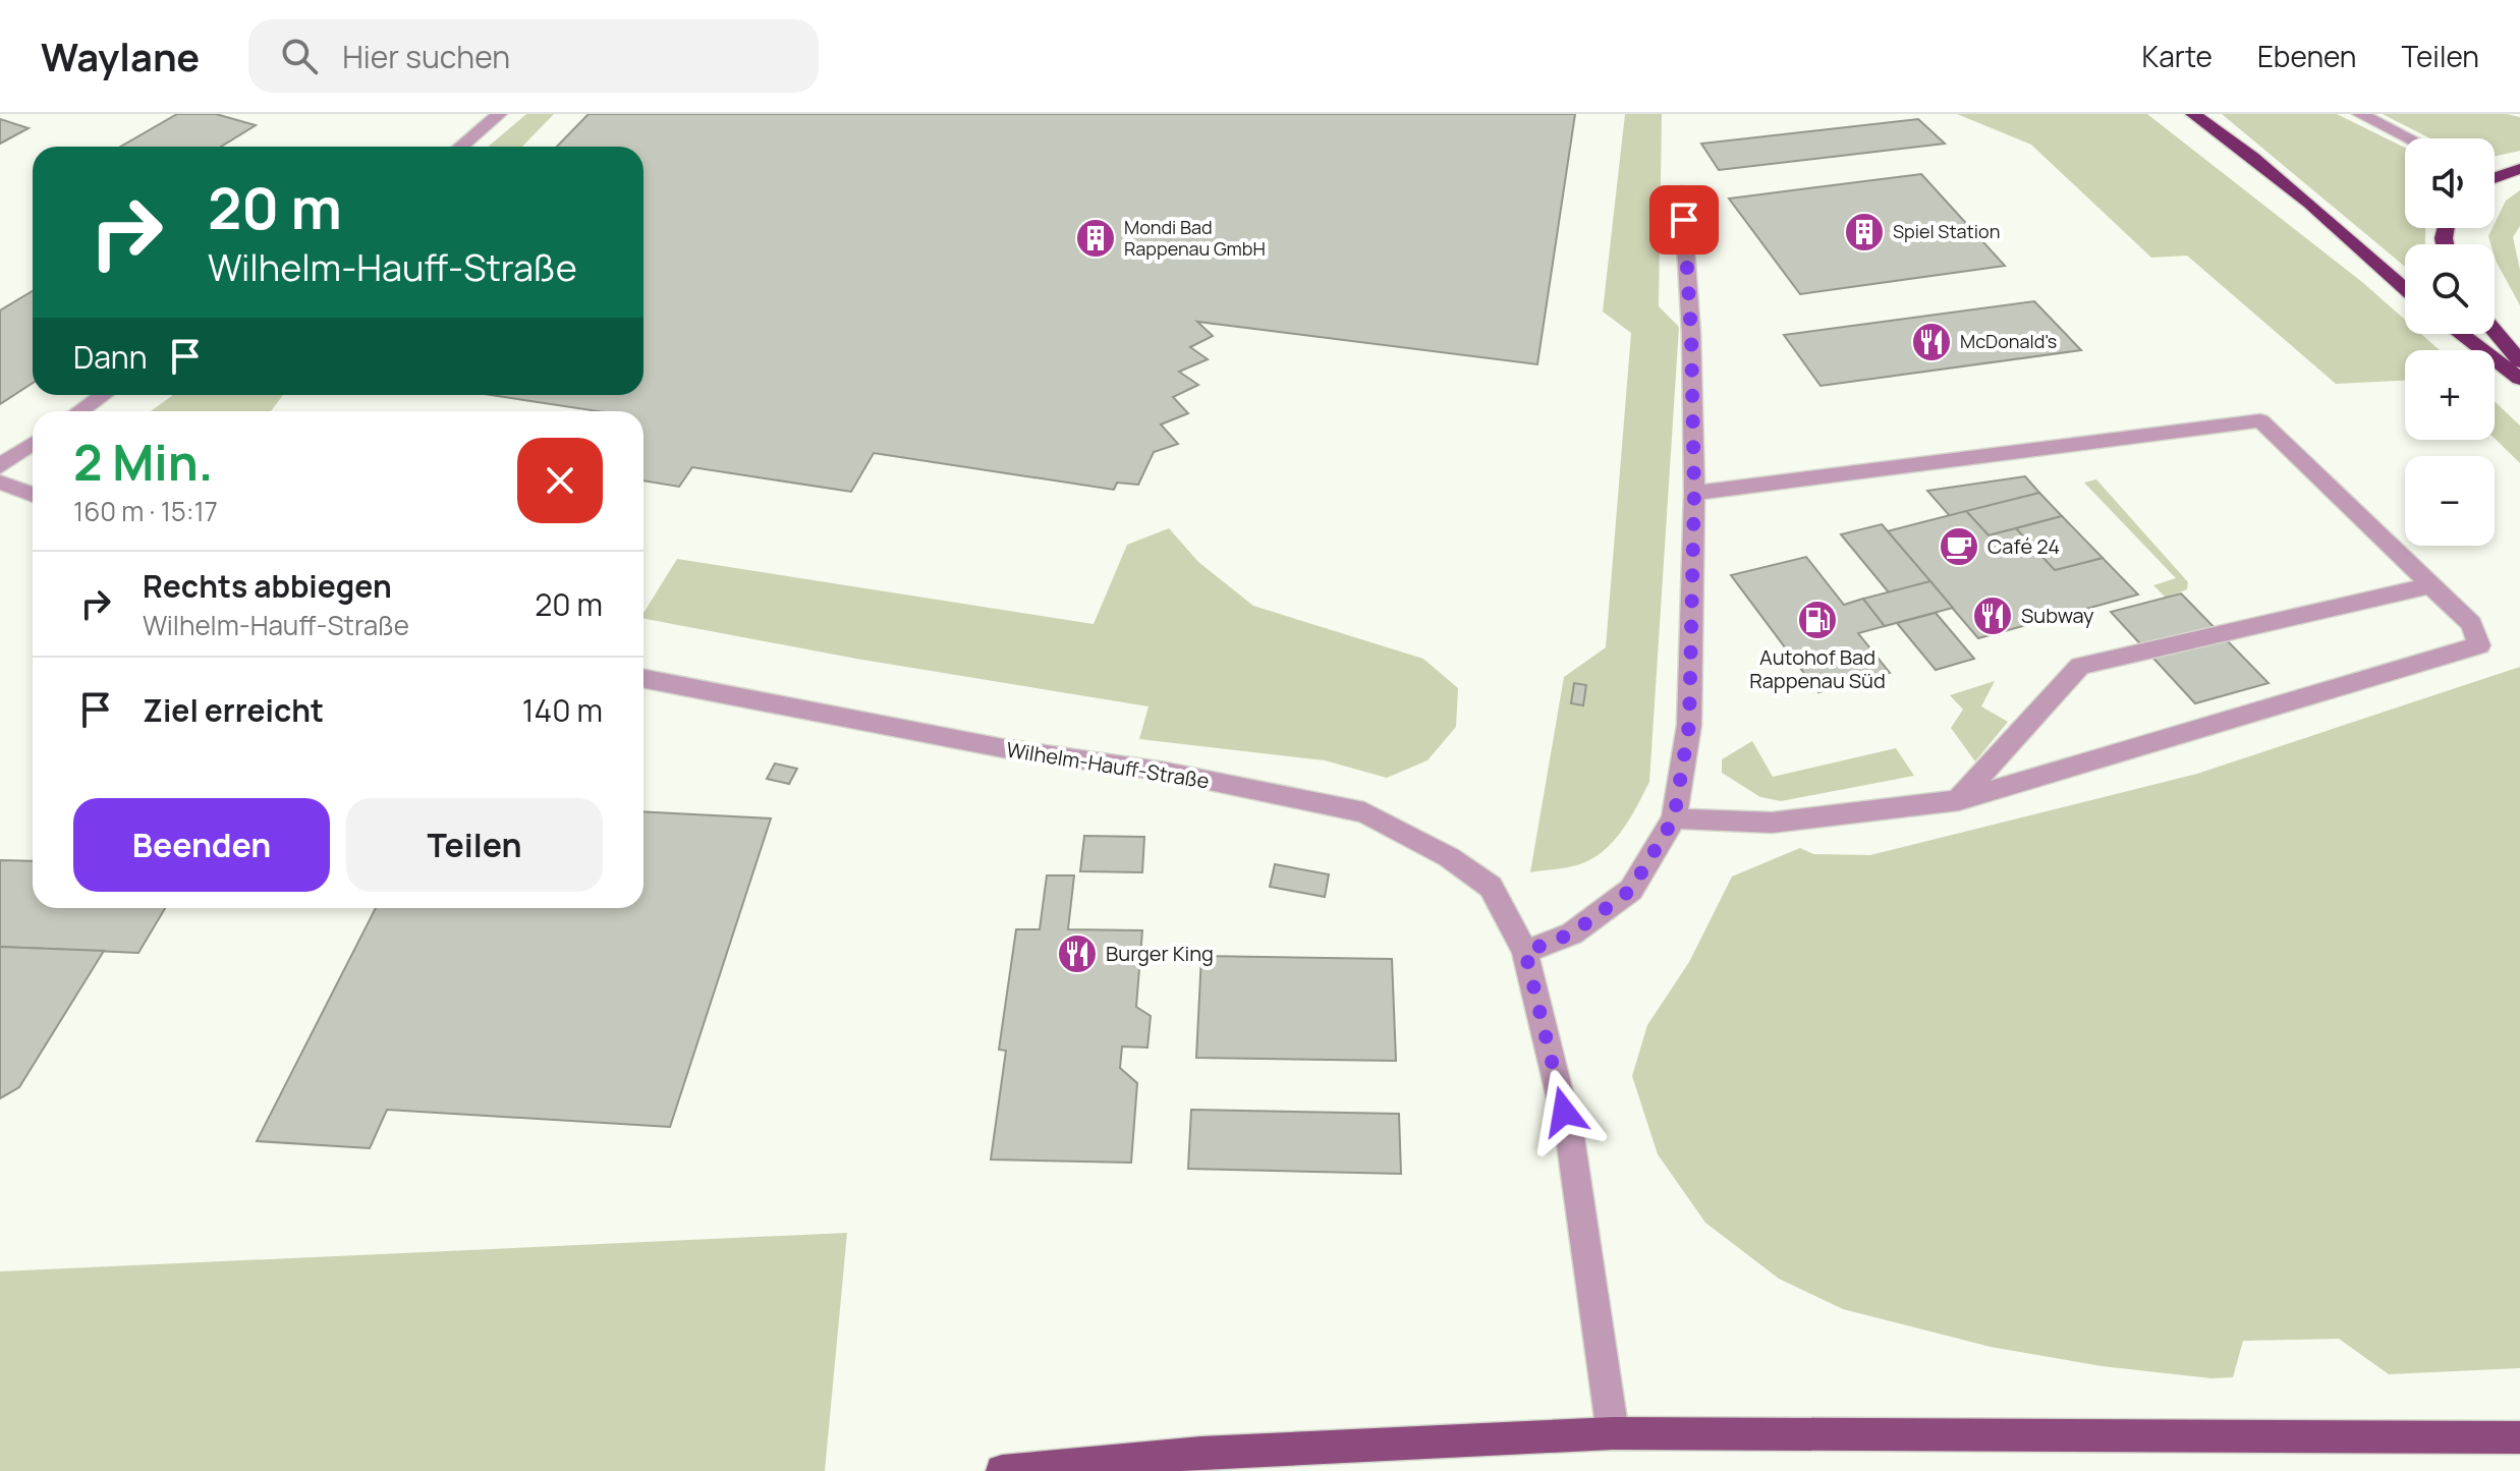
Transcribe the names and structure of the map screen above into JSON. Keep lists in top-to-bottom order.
{
  "streets": {
    "street": ["Wilhelm-Hauff-Straße"]
  },
  "places": {
    "building": ["Spiel Station", "Mondi Bad Rappenau GmbH"],
    "restaurant": ["McDonald's", "Subway", "Burger King"],
    "cafe": ["Café 24"],
    "fuel station": ["Autohof Bad Rappenau Süd"]
  },
  "page": {
    "header": "Waylane",
    "search": "Hier suchen",
    "nav": ["Karte", "Ebenen", "Teilen"],
    "map_buttons": ["+", "−"],
    "turn": ["20 m", "Wilhelm-Hauff-Straße"],
    "then": "Dann",
    "heading": ["2 Min.", "160 m · 15:17"],
    "list": [
      {
        "name": "Rechts abbiegen",
        "note": "Wilhelm-Hauff-Straße",
        "value": "20 m"
      },
      {
        "name": "Ziel erreicht",
        "value": "140 m"
      }
    ],
    "buttons": ["Beenden", "Teilen"]
  }
}
